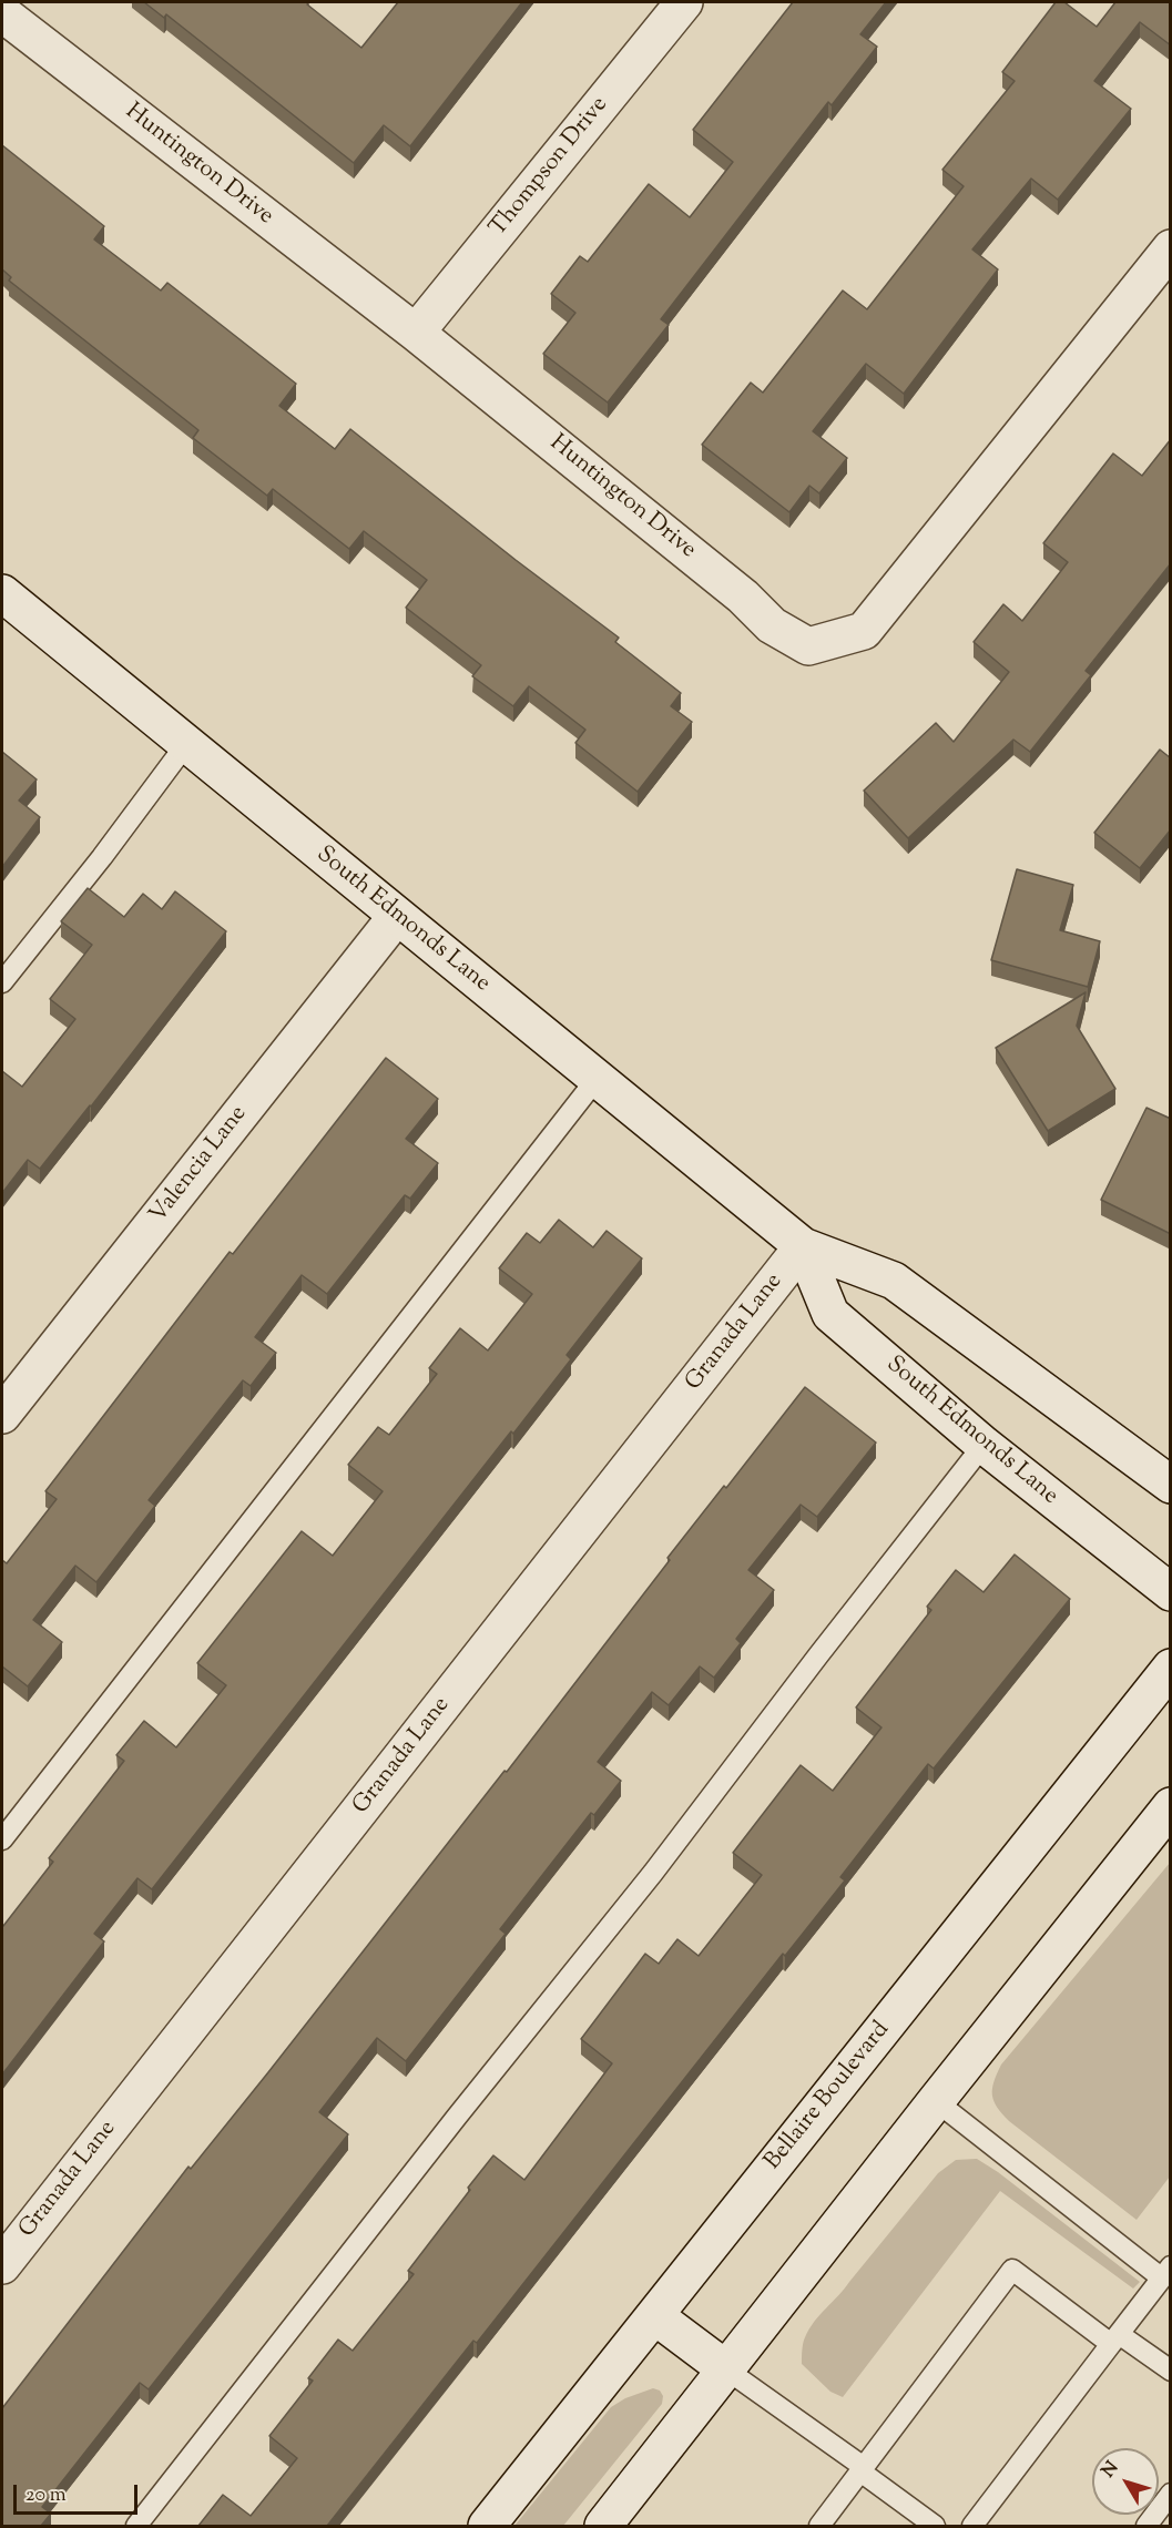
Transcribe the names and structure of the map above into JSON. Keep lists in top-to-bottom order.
{
  "streets": {
    "street": [
      "Huntington Drive",
      "Thompson Drive",
      "South Edmonds Lane",
      "Valencia Lane",
      "Granada Lane",
      "Bellaire Boulevard"
    ]
  },
  "crossings": [
    ["Huntington Drive", "Thompson Drive"],
    ["South Edmonds Lane", "Valencia Lane"],
    ["South Edmonds Lane", "Granada Lane"]
  ],
  "scale_bar": "20 m",
  "north": "top left"
}
